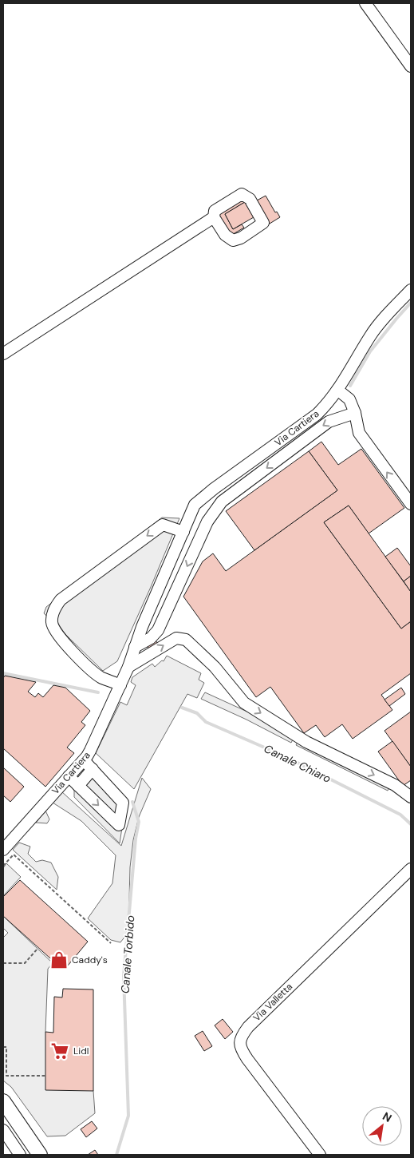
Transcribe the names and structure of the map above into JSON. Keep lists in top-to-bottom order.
{
  "streets": {
    "street": ["Via Cartiera", "Via Valletta"]
  },
  "water": ["Canale Chiaro", "Canale Torbido"],
  "places": {
    "shop": ["Caddy's"],
    "supermarket": ["Lidl"]
  },
  "north": "top right"
}
